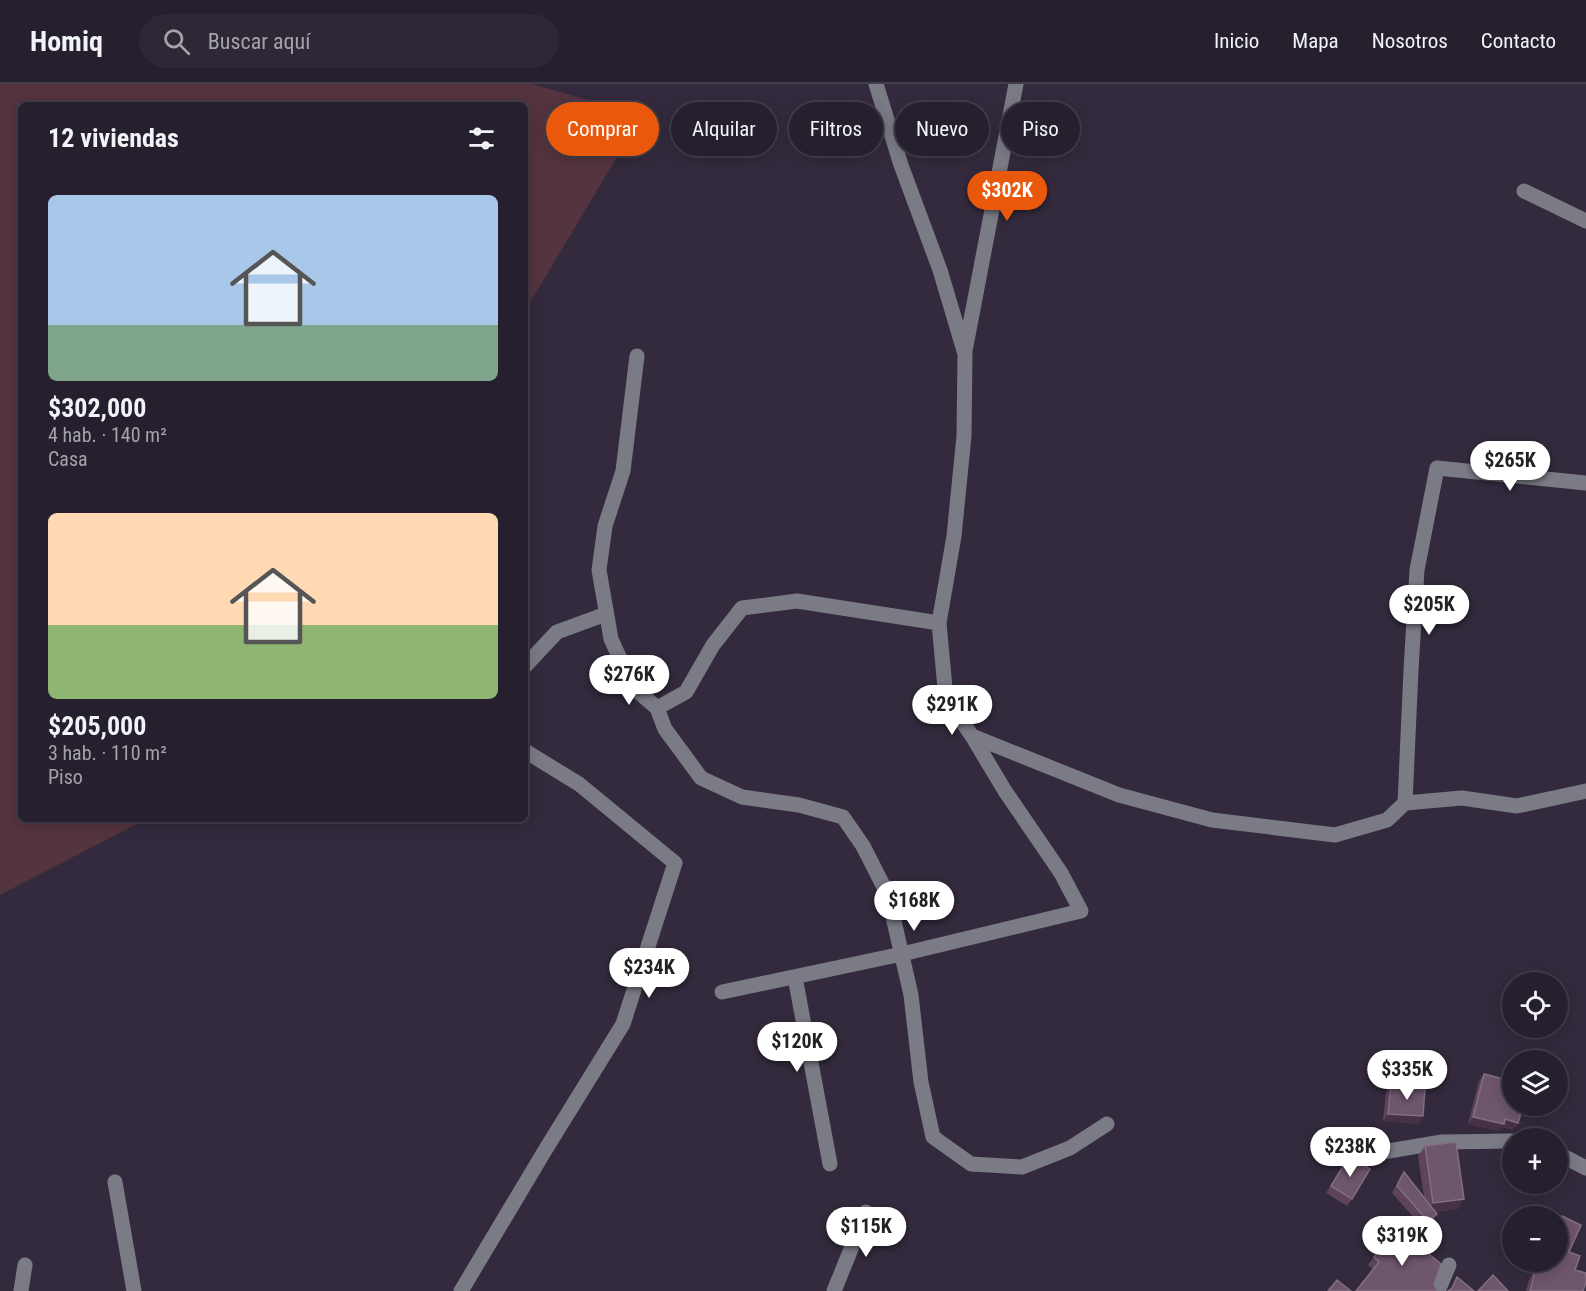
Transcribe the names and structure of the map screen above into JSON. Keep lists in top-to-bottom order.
{
  "page": {
    "header": "Homiq",
    "search": "Buscar aquí",
    "nav": [
      "Inicio",
      "Mapa",
      "Nosotros",
      "Contacto"
    ],
    "chip": [
      "Comprar",
      "Alquilar",
      "Filtros",
      "Nuevo",
      "Piso"
    ],
    "heading": "12 viviendas",
    "price": [
      "$302K",
      "$265K",
      "$205K",
      "$276K",
      "$291K",
      "$168K",
      "$234K",
      "$120K",
      "$335K",
      "$238K",
      "$115K",
      "$319K"
    ],
    "list": [
      {
        "name": "$302,000",
        "note": "4 hab. · 140 m² · Casa"
      },
      {
        "name": "$205,000",
        "note": "3 hab. · 110 m² · Piso"
      }
    ],
    "map_buttons": ["+", "−"]
  }
}
